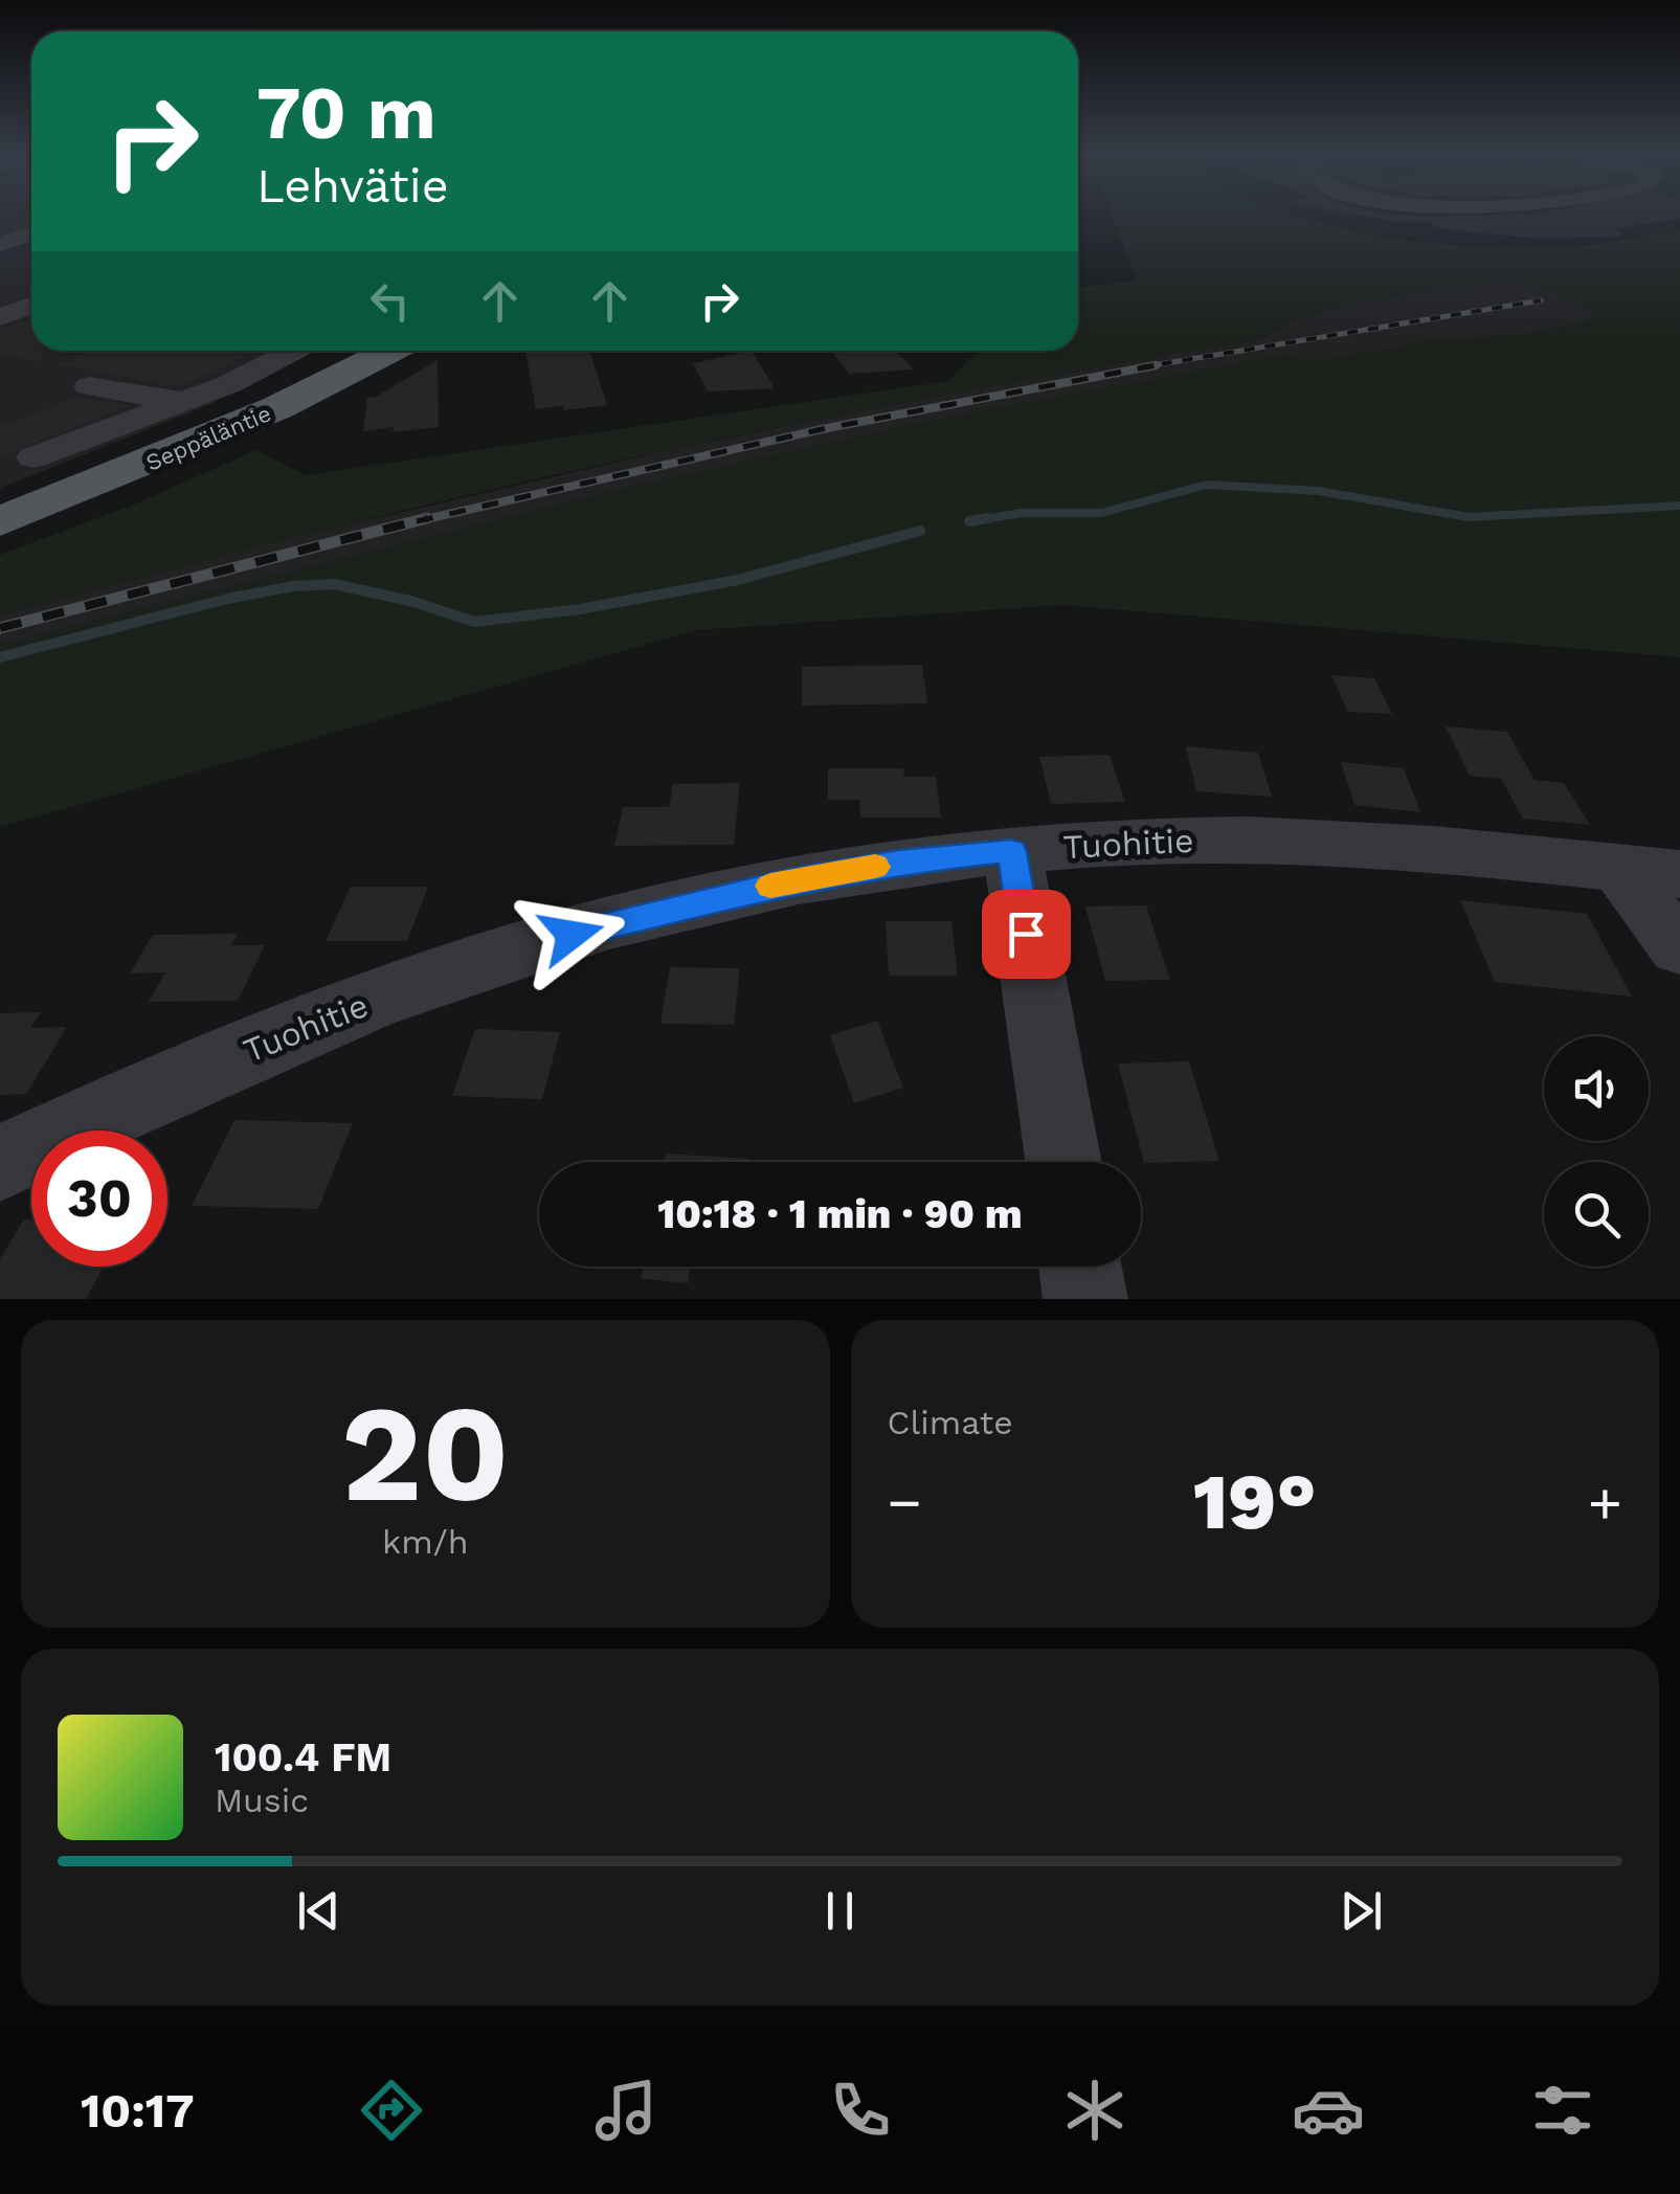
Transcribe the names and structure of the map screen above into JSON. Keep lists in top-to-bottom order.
{
  "streets": {
    "main road": ["Seppäläntie"],
    "street": ["Tuohitie"]
  },
  "page": {
    "turn": ["70 m", "Lehvätie"],
    "limit": "30",
    "trip": "10:18 · 1 min · 90 m",
    "tile": [
      ["20", "km/h"],
      "Climate"
    ],
    "heat": ["−", "19°", "+"],
    "song": ["100.4 FM", "Music"],
    "tabs": "10:17"
  }
}
